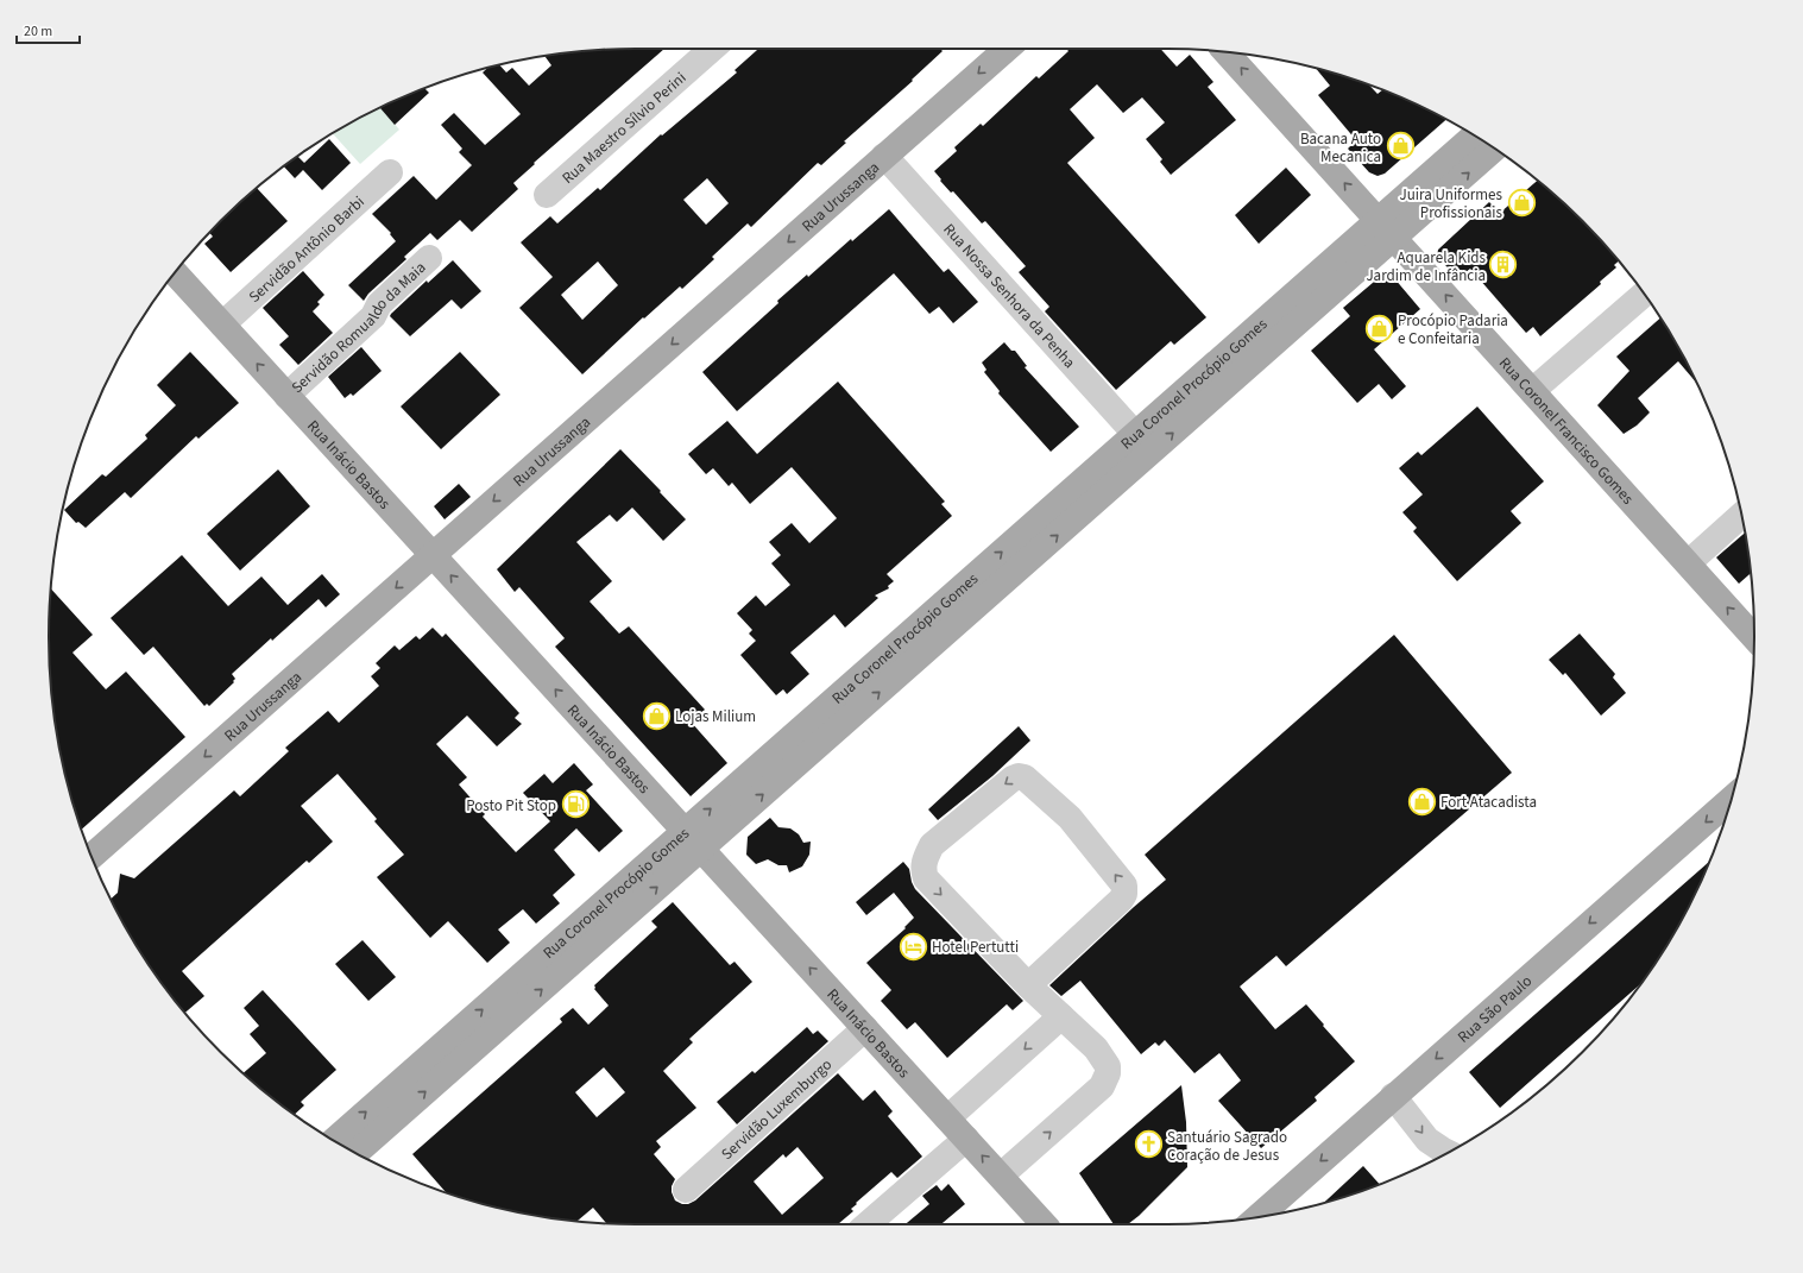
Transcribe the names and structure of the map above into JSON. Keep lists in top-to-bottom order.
{
  "streets": {
    "main road": [
      "Rua Urussanga",
      "Rua Coronel Procópio Gomes",
      "Rua Coronel Francisco Gomes",
      "Rua Inácio Bastos",
      "Rua São Paulo"
    ],
    "street": [
      "Rua Maestro Sílvio Perini",
      "Servidão Antônio Barbi",
      "Rua Nossa Senhora da Penha",
      "Servidão Romualdo da Maia",
      "Servidão Luxemburgo"
    ]
  },
  "crossings": [
    ["Rua Urussanga", "Rua Nossa Senhora da Penha"],
    ["Rua Urussanga", "Rua Inácio Bastos"],
    ["Servidão Antônio Barbi", "Rua Inácio Bastos"],
    ["Rua Nossa Senhora da Penha", "Rua Coronel Procópio Gomes"],
    ["Servidão Romualdo da Maia", "Rua Inácio Bastos"],
    ["Rua Coronel Procópio Gomes", "Rua Coronel Francisco Gomes"],
    ["Rua Coronel Procópio Gomes", "Rua Inácio Bastos"],
    ["Rua Inácio Bastos", "Servidão Luxemburgo"]
  ],
  "one_way": [
    "Rua Urussanga",
    "Rua Coronel Procópio Gomes",
    "Rua Coronel Francisco Gomes",
    "Rua Inácio Bastos",
    "Rua São Paulo"
  ],
  "places": {
    "shop": [
      "Bacana Auto Mecanica",
      "Juira Uniformes Profissionais",
      "Procópio Padaria e Confeitaria",
      "Lojas Milium",
      "Fort Atacadista"
    ],
    "building": ["Aquarela Kids Jardim de Infância"],
    "fuel station": ["Posto Pit Stop"],
    "hotel": ["Hotel Pertutti"],
    "church": ["Santuário Sagrado Coração de Jesus"]
  },
  "scale_bar": "20 m"
}
